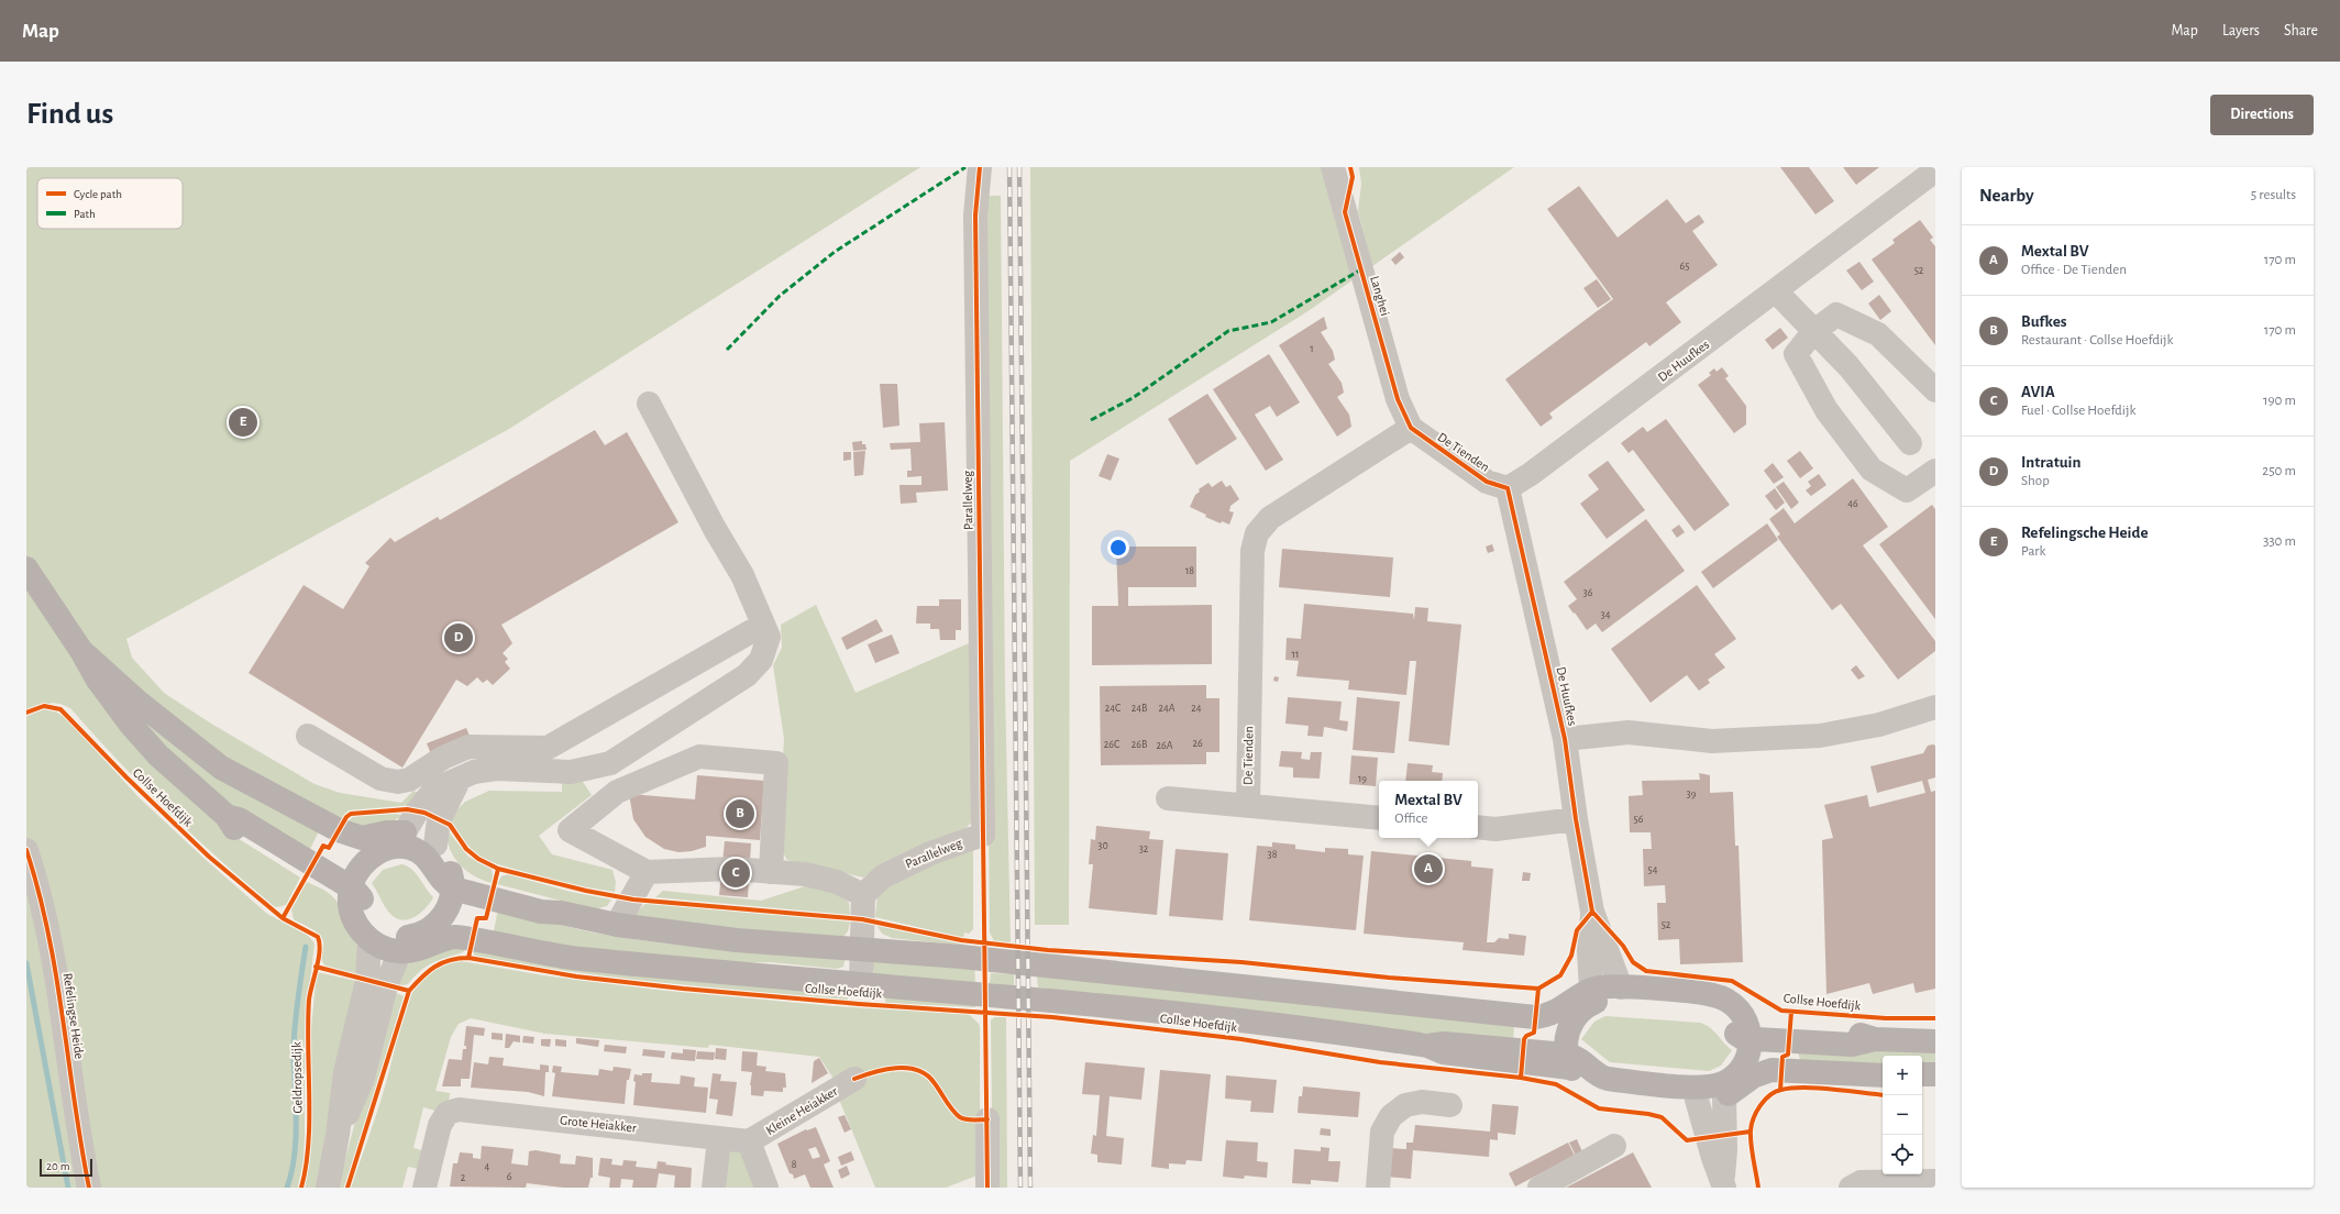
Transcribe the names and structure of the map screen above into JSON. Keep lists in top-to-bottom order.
{
  "streets": {
    "main road": ["Collse Hoefdijk"],
    "street": [
      "Langhei",
      "De Huufkes",
      "De Tienden",
      "Parallelweg",
      "Refelingse Heide",
      "Kleine Heiakker",
      "Grote Heiakker"
    ],
    "cycle path": ["Geldropsedijk"]
  },
  "crossings": [
    ["Langhei", "De Tienden"],
    ["De Huufkes", "De Tienden"],
    ["Kleine Heiakker", "Grote Heiakker"]
  ],
  "house_numbers": [
    "65",
    "52",
    "1",
    "46",
    "18",
    "36",
    "34",
    "11",
    "24C",
    "24B",
    "24A",
    "24",
    "26",
    "26C",
    "26B",
    "26A",
    "19",
    "39",
    "56",
    "30",
    "32",
    "38",
    "54",
    "52",
    "8",
    "4",
    "6",
    "2"
  ],
  "legend": ["Cycle path", "Path"],
  "scale_bar": "20 m",
  "page": {
    "header": "Map",
    "nav": ["Map", "Layers", "Share"],
    "buttons": "Directions",
    "title": "Find us",
    "heading": ["Nearby", "5 results"],
    "list": [
      {
        "mark": "A",
        "name": "Mextal BV",
        "note": "Office · De Tienden",
        "value": "170 m"
      },
      {
        "mark": "B",
        "name": "Bufkes",
        "note": "Restaurant · Collse Hoefdijk",
        "value": "170 m"
      },
      {
        "mark": "C",
        "name": "AVIA",
        "note": "Fuel · Collse Hoefdijk",
        "value": "190 m"
      },
      {
        "mark": "D",
        "name": "Intratuin",
        "note": "Shop",
        "value": "250 m"
      },
      {
        "mark": "E",
        "name": "Refelingsche Heide",
        "note": "Park",
        "value": "330 m"
      }
    ],
    "pins": [
      "E",
      "D",
      "B",
      "A",
      "C"
    ],
    "popup": ["Mextal BV", "Office"],
    "map_buttons": ["+", "−"],
    "scale": "20 m"
  }
}
